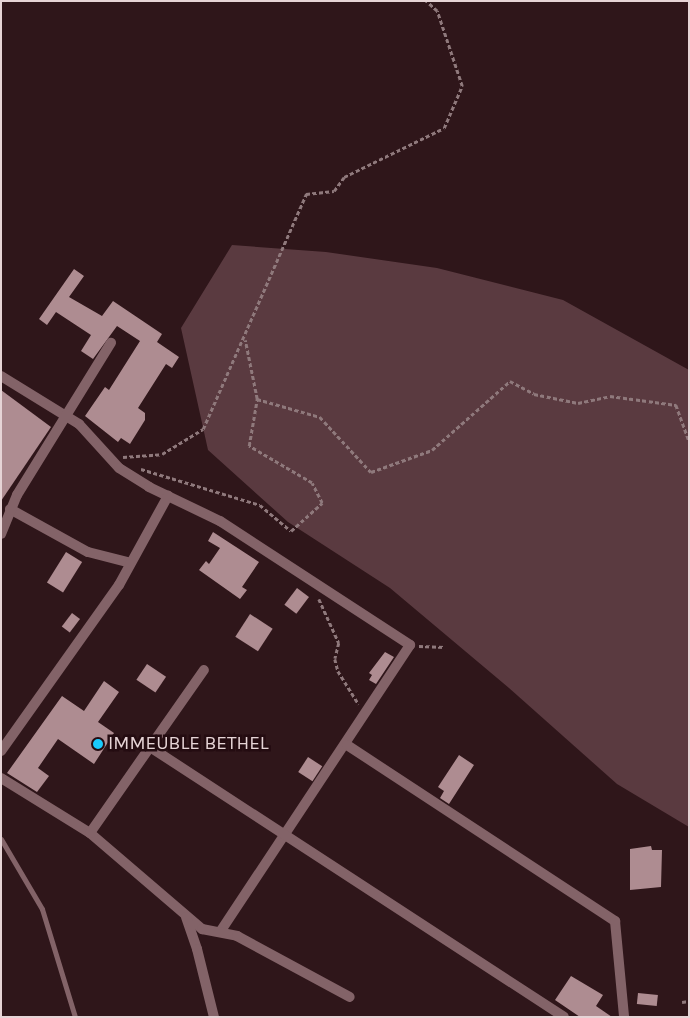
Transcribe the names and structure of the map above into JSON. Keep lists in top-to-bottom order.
{
  "places": ["IMMEUBLE BETHEL"]
}
